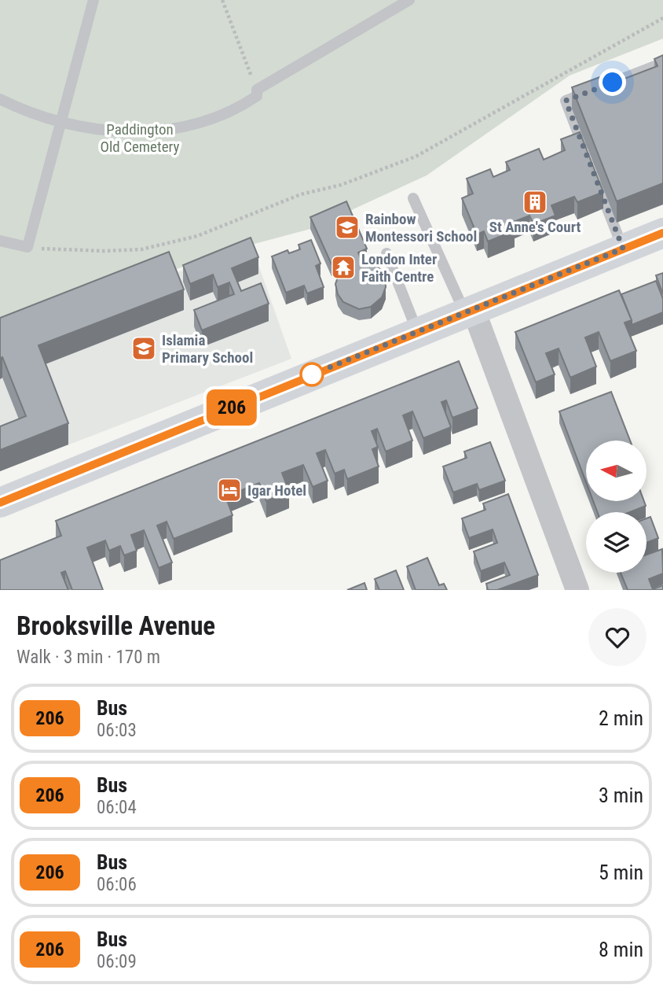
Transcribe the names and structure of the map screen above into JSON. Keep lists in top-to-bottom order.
{
  "parks": ["Paddington Old Cemetery"],
  "places": {
    "building": ["St Anne's Court"],
    "school or university": ["Rainbow Montessori School", "Islamia Primary School"],
    "temple": ["London Inter Faith Centre"],
    "hotel": ["Igar Hotel"]
  },
  "lines": ["bus line 206"],
  "north": "left",
  "page": {
    "on_map": "206",
    "heading": ["Brooksville Avenue", "Walk · 3 min · 170 m"],
    "list": [
      {
        "mark": "206",
        "name": "Bus",
        "note": "06:03",
        "value": "2 min"
      },
      {
        "mark": "206",
        "name": "Bus",
        "note": "06:04",
        "value": "3 min"
      },
      {
        "mark": "206",
        "name": "Bus",
        "note": "06:06",
        "value": "5 min"
      },
      {
        "mark": "206",
        "name": "Bus",
        "note": "06:09",
        "value": "8 min"
      }
    ]
  }
}
